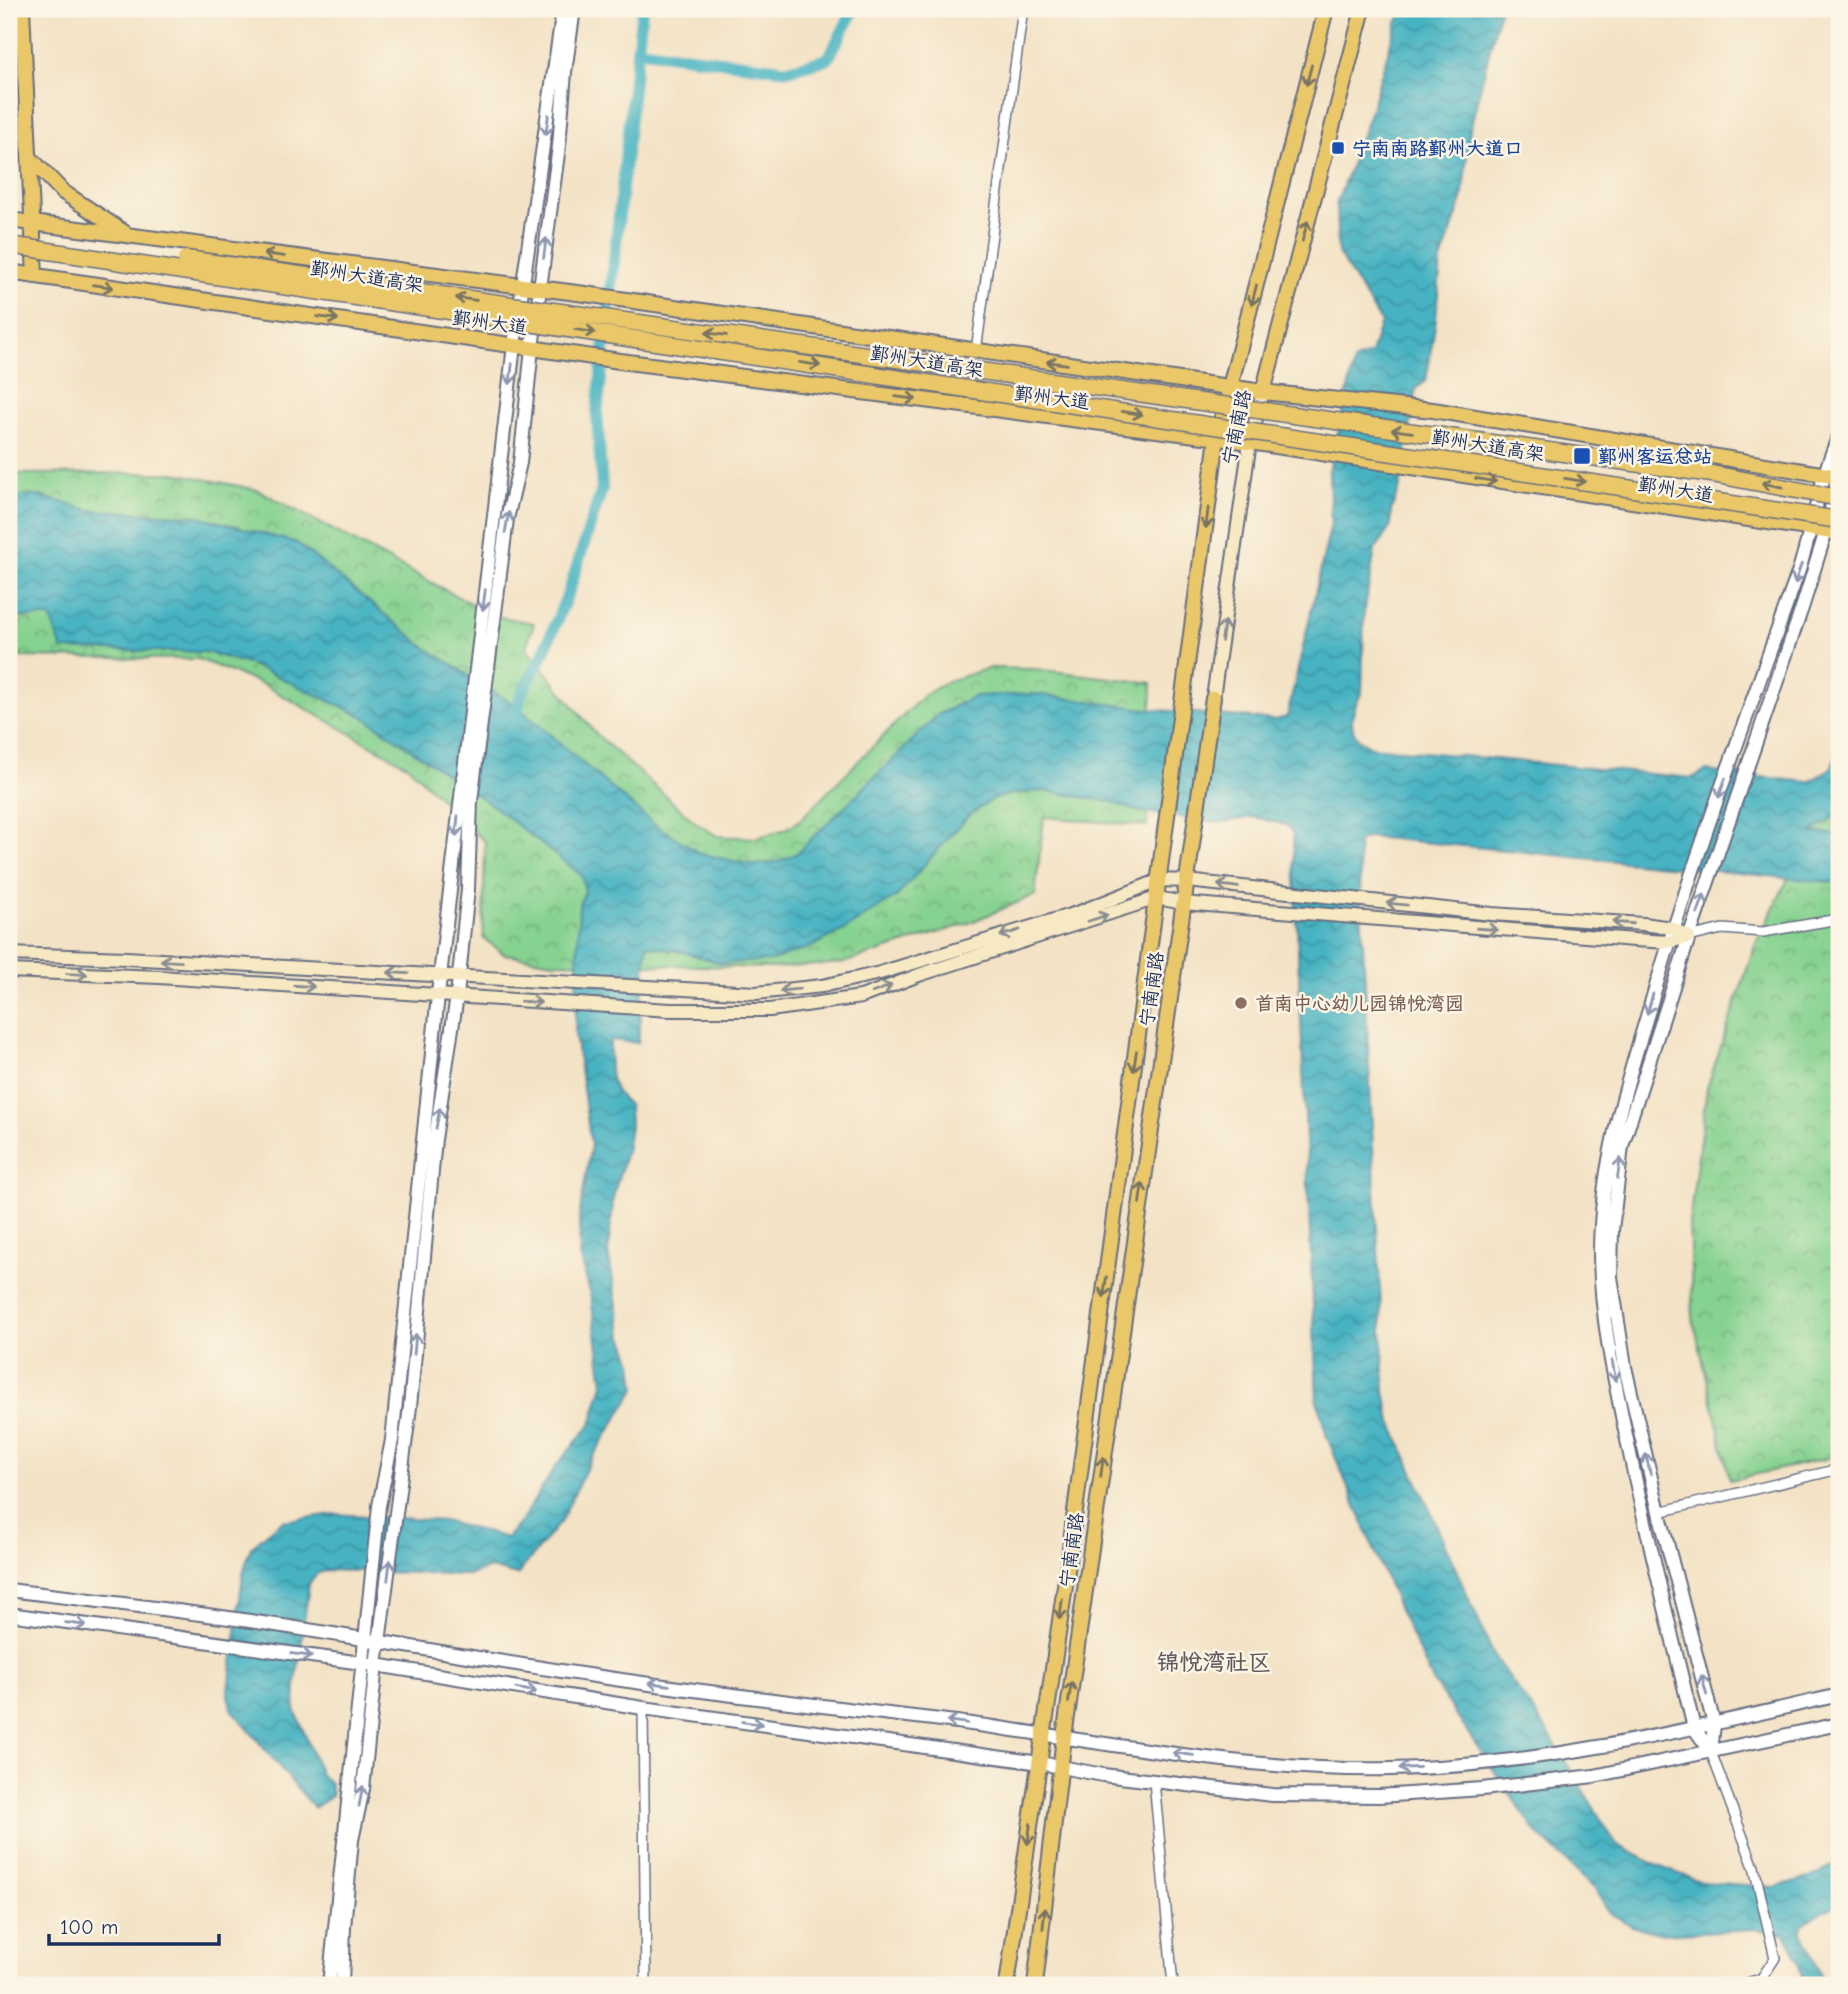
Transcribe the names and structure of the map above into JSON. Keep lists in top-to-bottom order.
{
  "streets": {
    "highway": ["鄞州大道高架"],
    "main road": ["鄞州大道", "宁南南路"]
  },
  "crossings": [
    ["鄞州大道", "宁南南路"]
  ],
  "districts": ["锦悦湾社区"],
  "places": {
    "transit": ["宁南南路鄞州大道口", "鄞州客运总站"],
    "other": ["首南中心幼儿园锦悦湾园"]
  },
  "scale_bar": "100 m"
}
